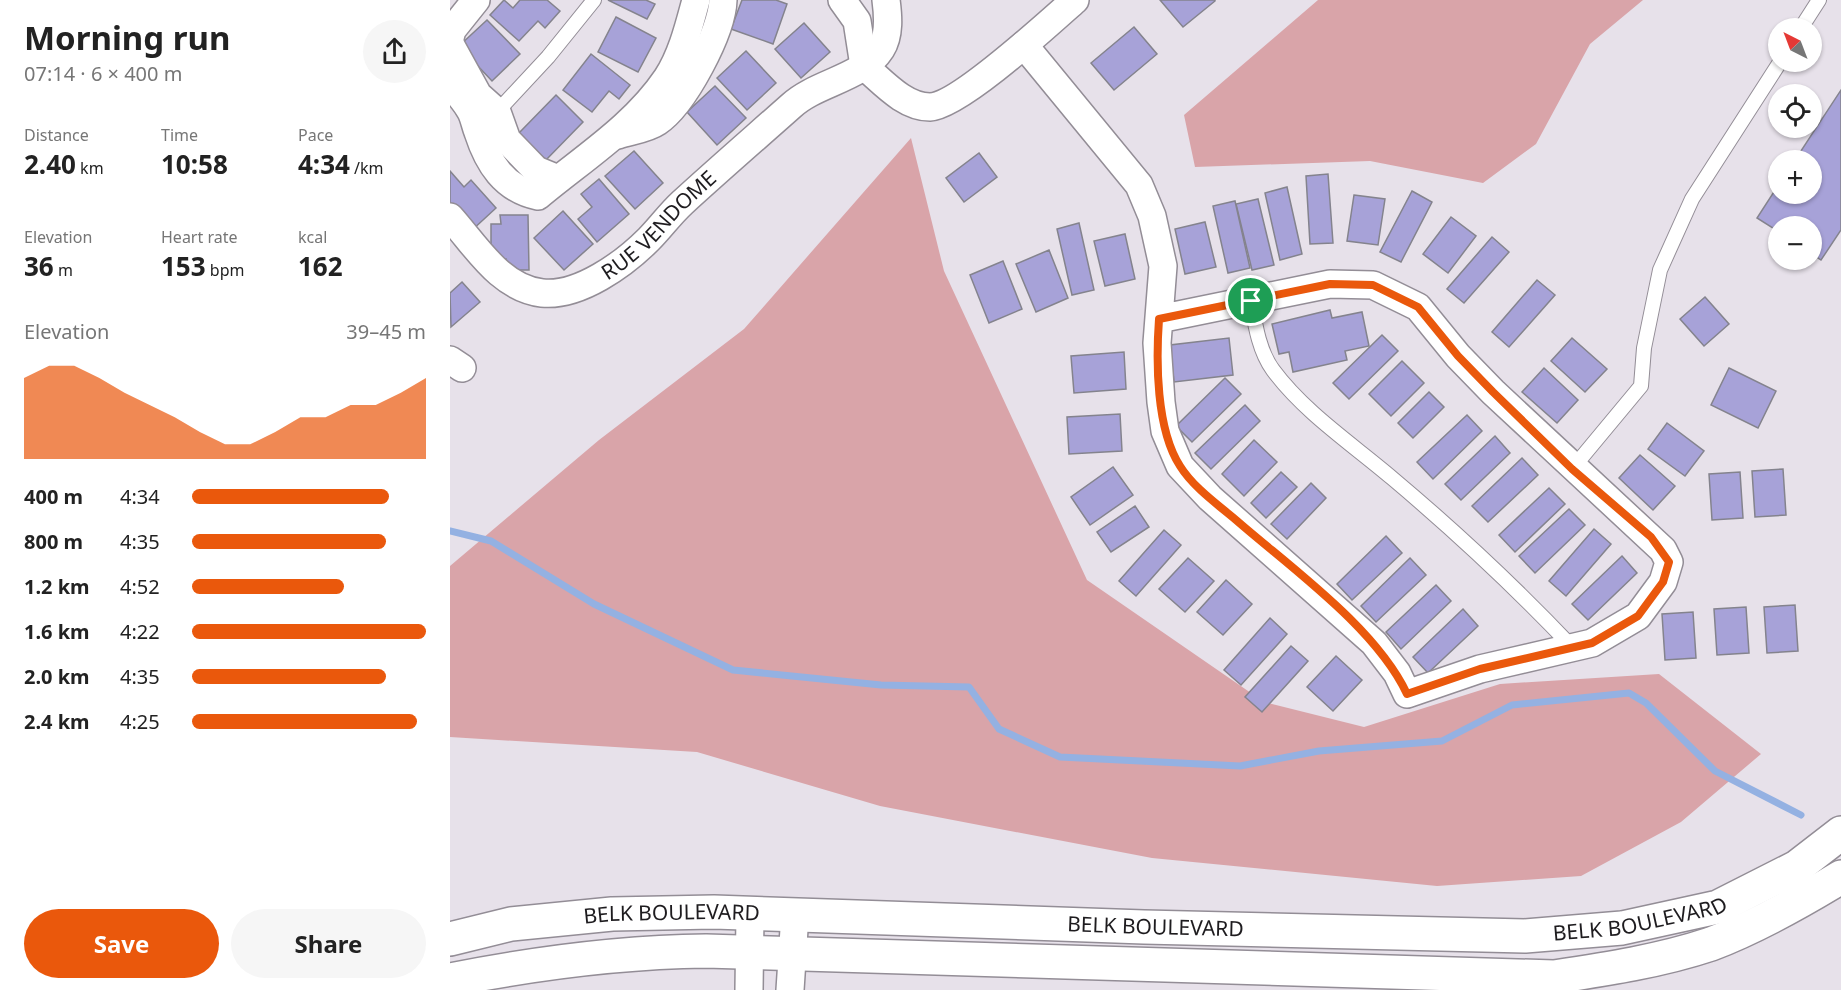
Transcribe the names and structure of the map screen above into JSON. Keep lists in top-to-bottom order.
{
  "streets": {
    "street": ["RUE VENDOME", "BELK BOULEVARD"]
  },
  "north": "top left",
  "page": {
    "heading": ["Morning run", "07:14 · 6 × 400 m"],
    "map_buttons": ["+", "−"],
    "stats": [
      ["Distance", "2.40 km"],
      ["Time", "10:58"],
      ["Pace", "4:34 /km"],
      ["Elevation", "36 m"],
      ["Heart rate", "153 bpm"],
      ["kcal", "162"]
    ],
    "chart": ["Elevation", "39–45 m"],
    "list": [
      {
        "name": "400 m",
        "note": "4:34"
      },
      {
        "name": "800 m",
        "note": "4:35"
      },
      {
        "name": "1.2 km",
        "note": "4:52"
      },
      {
        "name": "1.6 km",
        "note": "4:22"
      },
      {
        "name": "2.0 km",
        "note": "4:35"
      },
      {
        "name": "2.4 km",
        "note": "4:25"
      }
    ],
    "buttons": ["Save", "Share"]
  }
}
